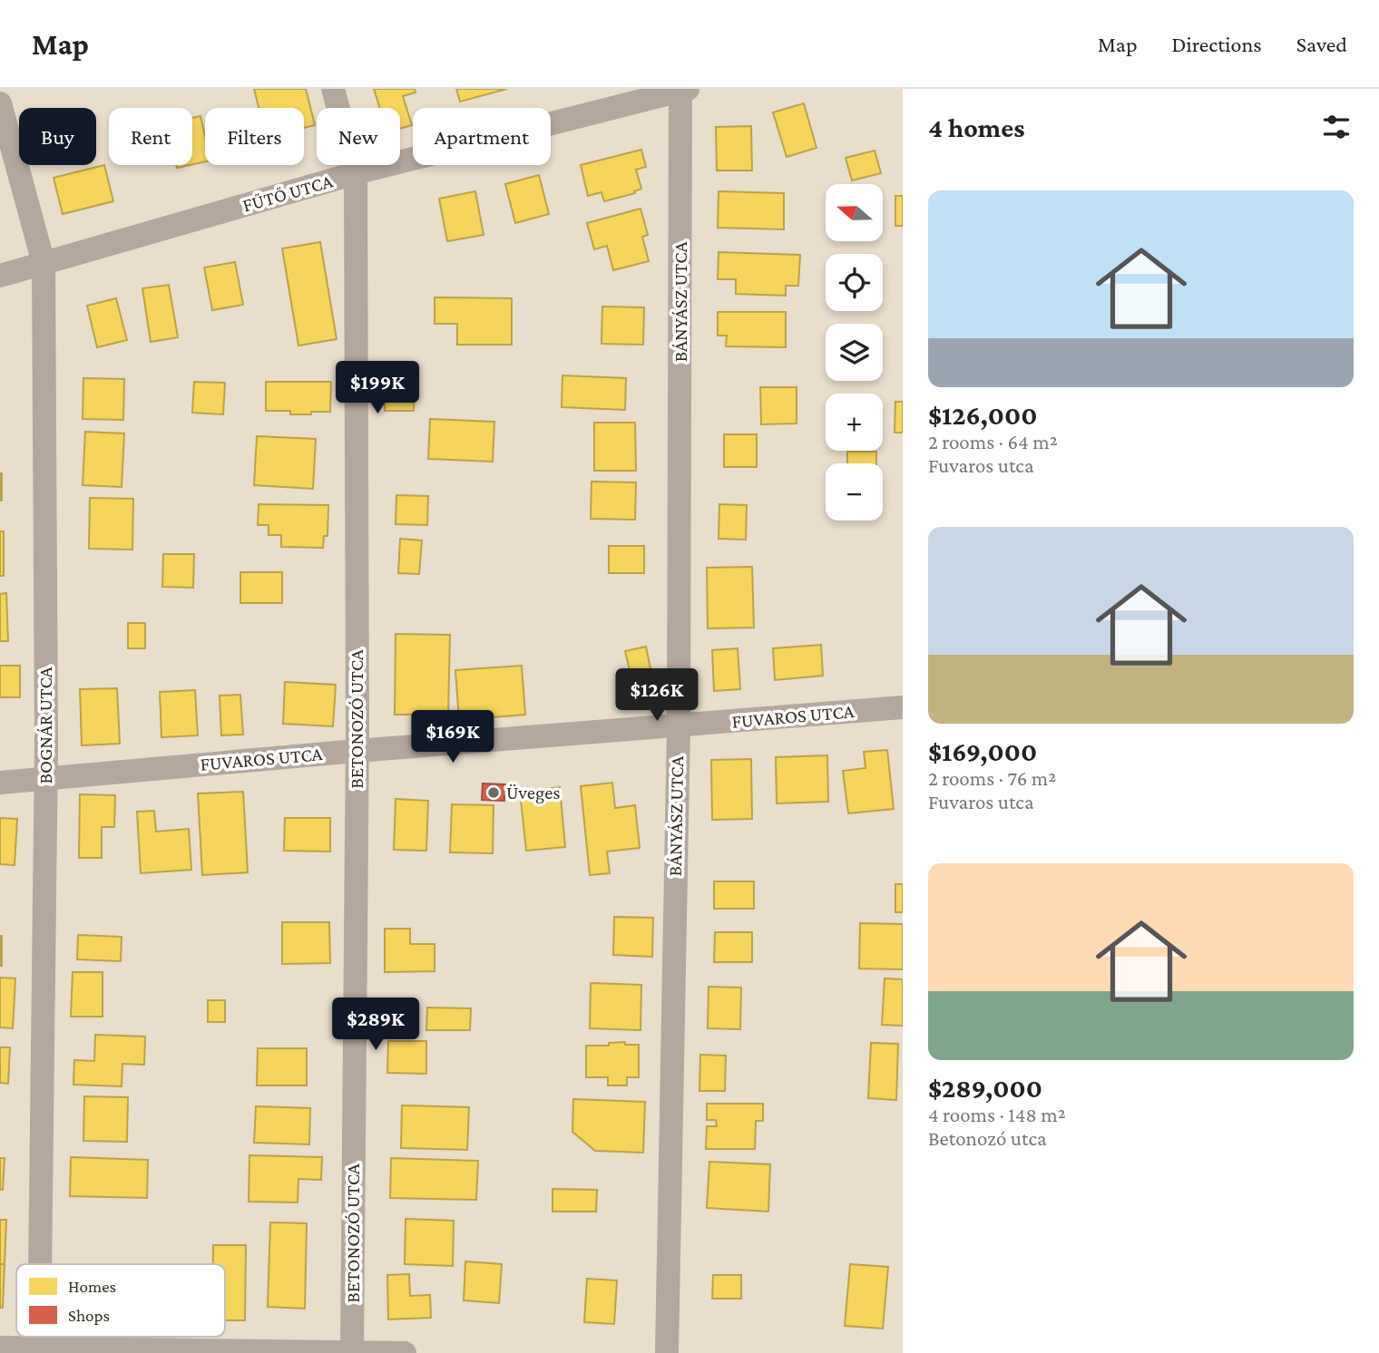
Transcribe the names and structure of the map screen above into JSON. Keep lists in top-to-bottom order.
{
  "streets": {
    "street": [
      "FŰTŐ UTCA",
      "BÁNYÁSZ UTCA",
      "FUVAROS UTCA",
      "BETONOZÓ UTCA",
      "BOGNÁR UTCA"
    ]
  },
  "crossings": [
    ["FŰTŐ UTCA", "BÁNYÁSZ UTCA"],
    ["FŰTŐ UTCA", "BETONOZÓ UTCA"],
    ["FŰTŐ UTCA", "BOGNÁR UTCA"],
    ["BÁNYÁSZ UTCA", "FUVAROS UTCA"],
    ["FUVAROS UTCA", "BETONOZÓ UTCA"],
    ["FUVAROS UTCA", "BOGNÁR UTCA"]
  ],
  "places": ["Üveges"],
  "legend": ["Homes", "Shops"],
  "north": "left",
  "page": {
    "header": "Map",
    "nav": ["Map", "Directions", "Saved"],
    "heading": "4 homes",
    "chip": [
      "Buy",
      "Rent",
      "Filters",
      "New",
      "Apartment"
    ],
    "list": [
      {
        "name": "$126,000",
        "note": "2 rooms · 64 m² · Fuvaros utca"
      },
      {
        "name": "$169,000",
        "note": "2 rooms · 76 m² · Fuvaros utca"
      },
      {
        "name": "$289,000",
        "note": "4 rooms · 148 m² · Betonozó utca"
      }
    ],
    "map_buttons": ["+", "−"],
    "price": [
      "$199K",
      "$126K",
      "$169K",
      "$289K"
    ]
  }
}
